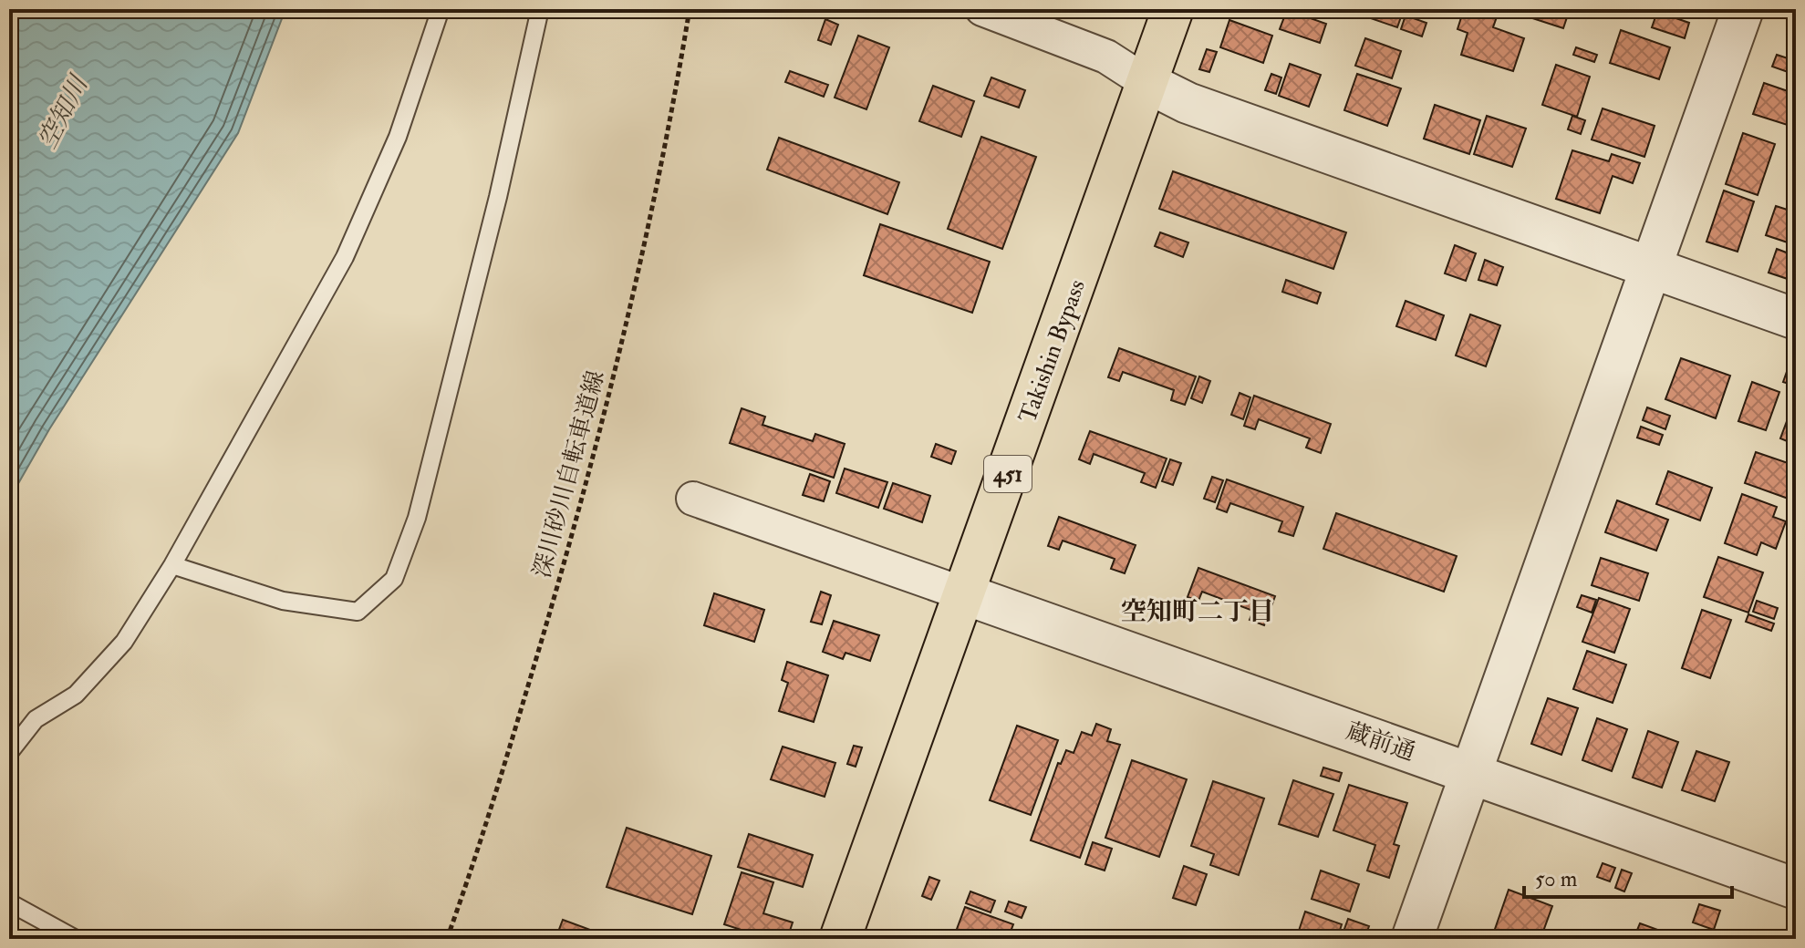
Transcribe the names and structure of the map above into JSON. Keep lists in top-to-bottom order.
{
  "streets": {
    "highway": ["Takishin Bypass", "451"],
    "street": ["蔵前通"],
    "path": ["深川砂川自転車道線"]
  },
  "crossings": [
    ["Takishin Bypass", "蔵前通"]
  ],
  "districts": ["空知町二丁目"],
  "water": ["空知川"],
  "scale_bar": "50 m"
}
